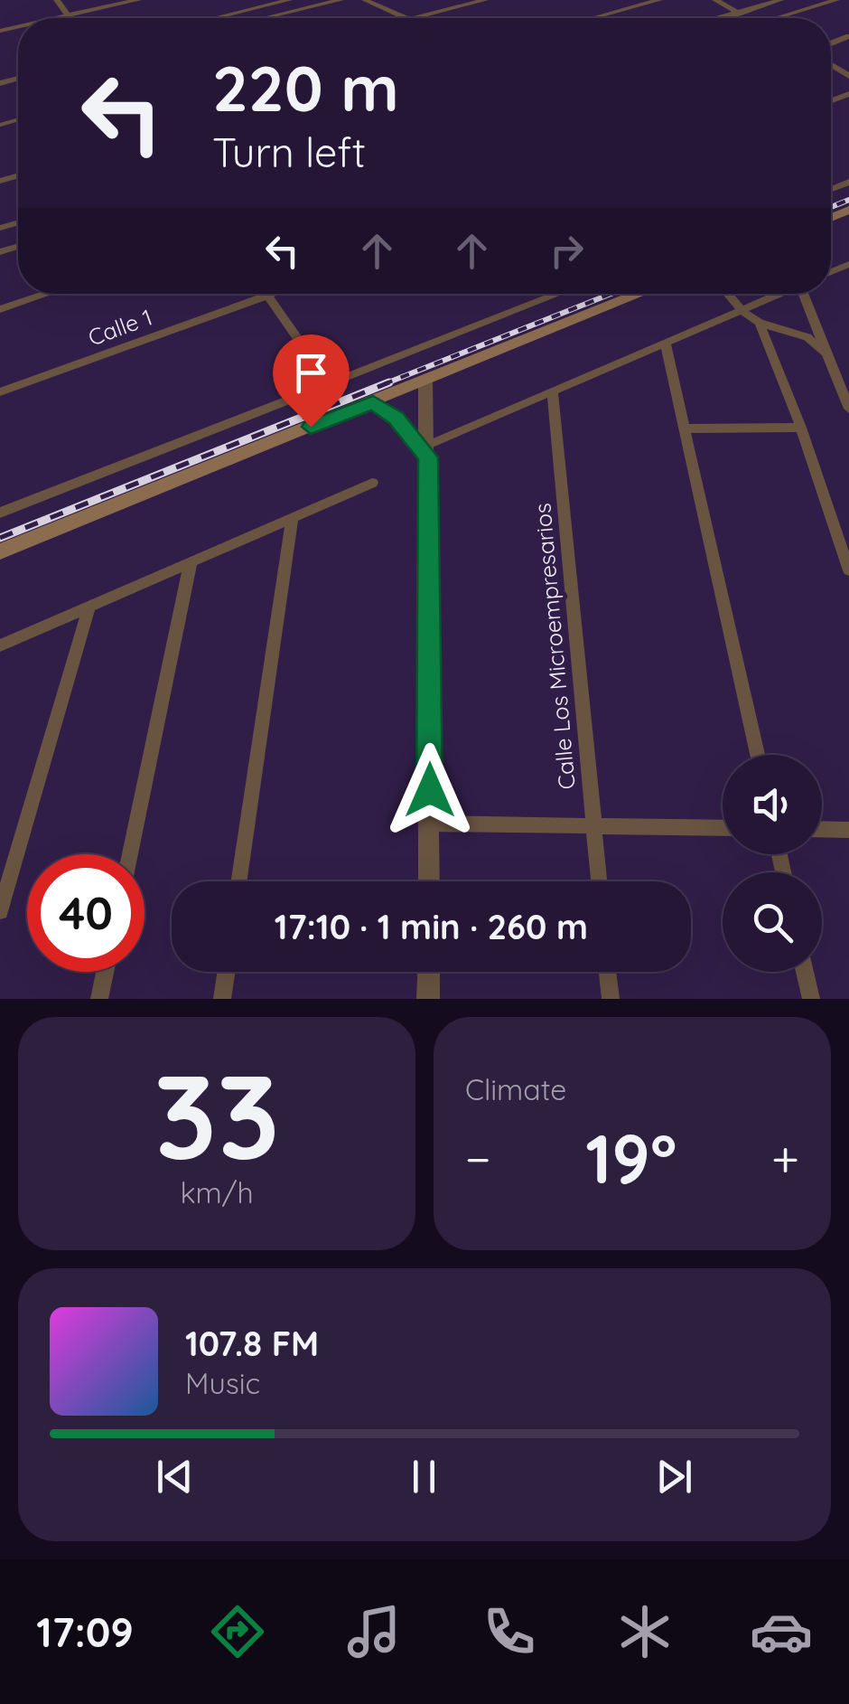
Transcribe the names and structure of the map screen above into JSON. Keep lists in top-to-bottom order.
{
  "streets": {
    "street": ["Calle 1", "Calle Los Microempresarios"]
  },
  "page": {
    "turn": ["220 m", "Turn left"],
    "limit": "40",
    "trip": "17:10 · 1 min · 260 m",
    "tile": [
      ["33", "km/h"],
      "Climate"
    ],
    "heat": ["−", "19°", "+"],
    "song": ["107.8 FM", "Music"],
    "tabs": "17:09"
  }
}
